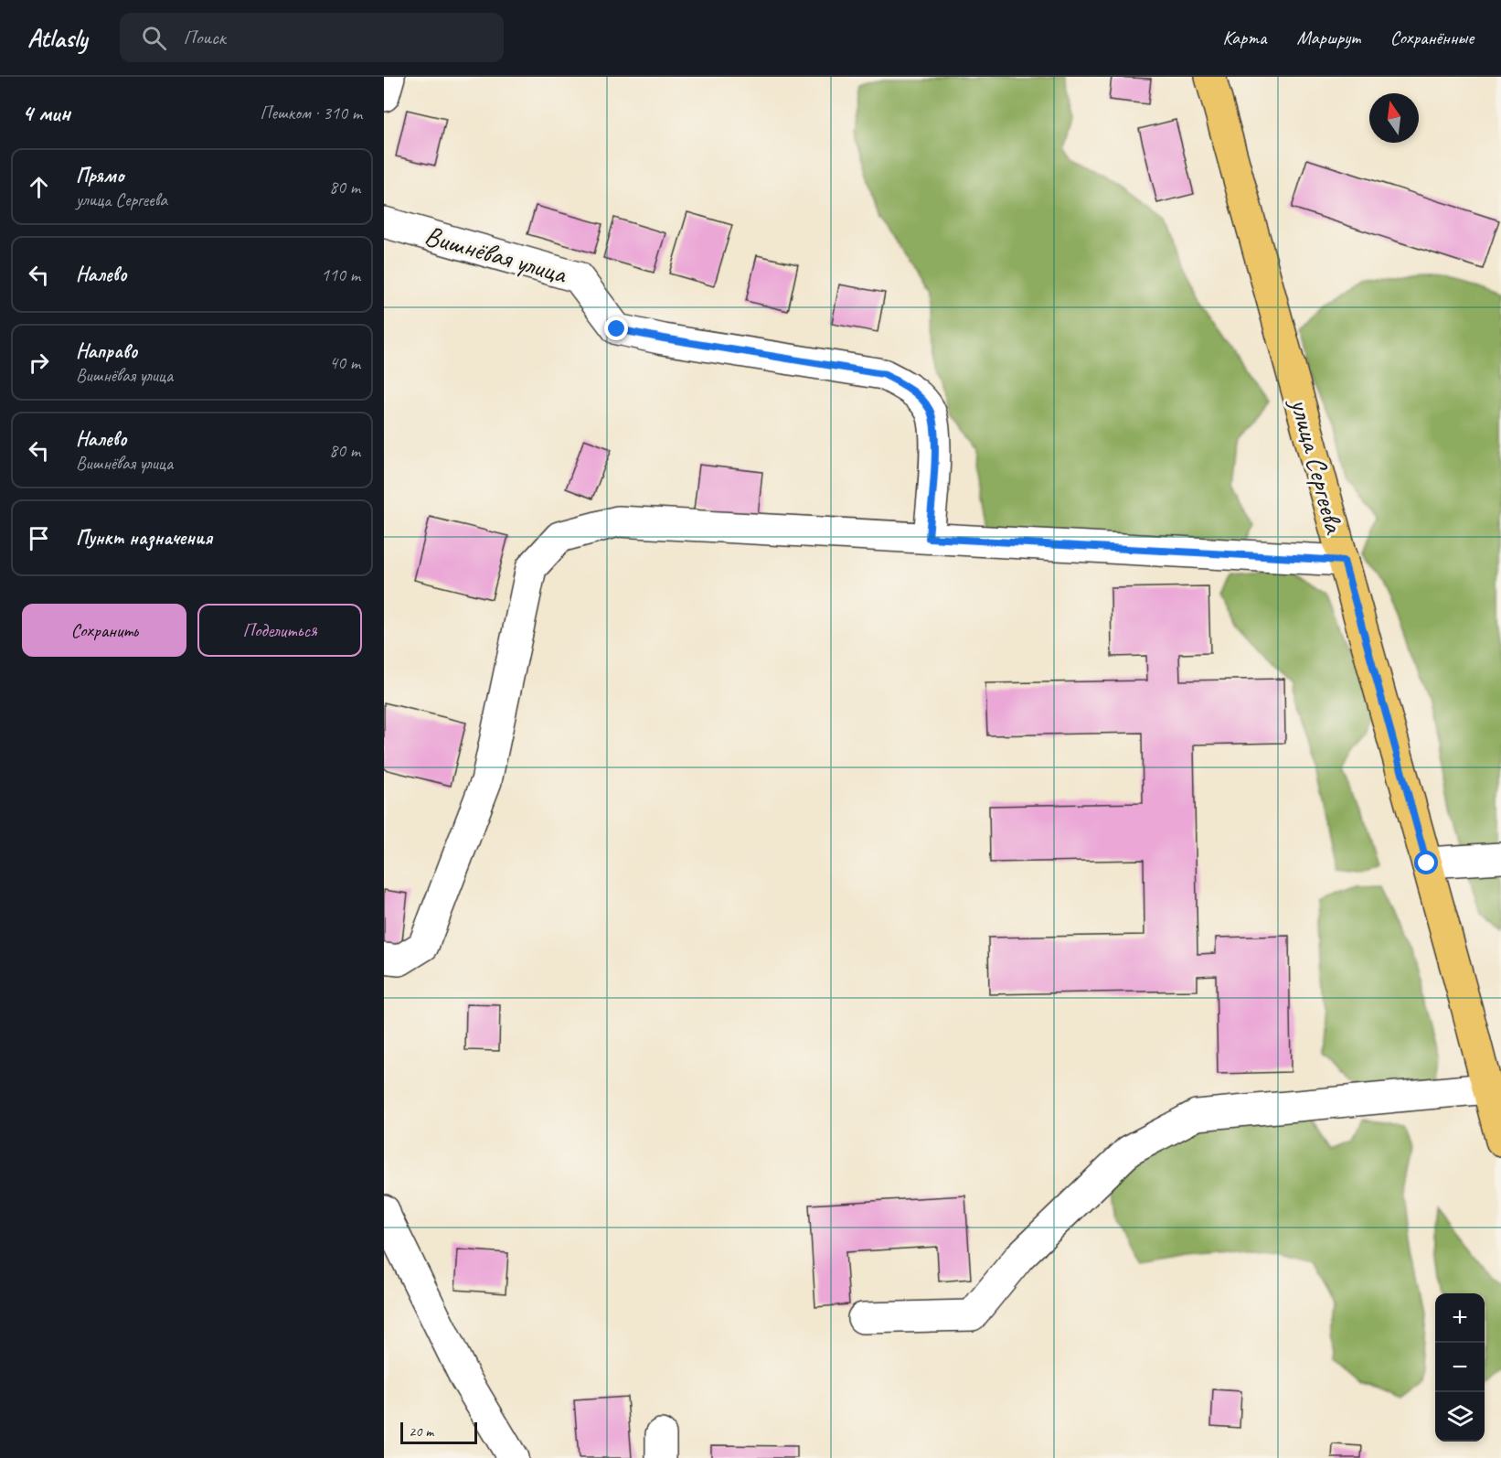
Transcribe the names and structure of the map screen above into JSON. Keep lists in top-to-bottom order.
{
  "streets": {
    "main road": ["улица Сергеева"],
    "street": ["Вишнёвая улица"]
  },
  "scale_bar": "20 m",
  "north": "top",
  "page": {
    "header": "Atlasly",
    "search": "Поиск",
    "nav": ["Карта", "Маршрут", "Сохранённые"],
    "heading": ["4 мин", "Пешком · 310 m"],
    "list": [
      ["Прямо", "улица Сергеева", "80 m"],
      ["Налево", "110 m"],
      ["Направо", "Вишнёвая улица", "40 m"],
      ["Налево", "Вишнёвая улица", "80 m"],
      "Пункт назначения"
    ],
    "buttons": ["Сохранить", "Поделиться"],
    "map_buttons": ["+", "−"],
    "scale": "20 m"
  }
}
